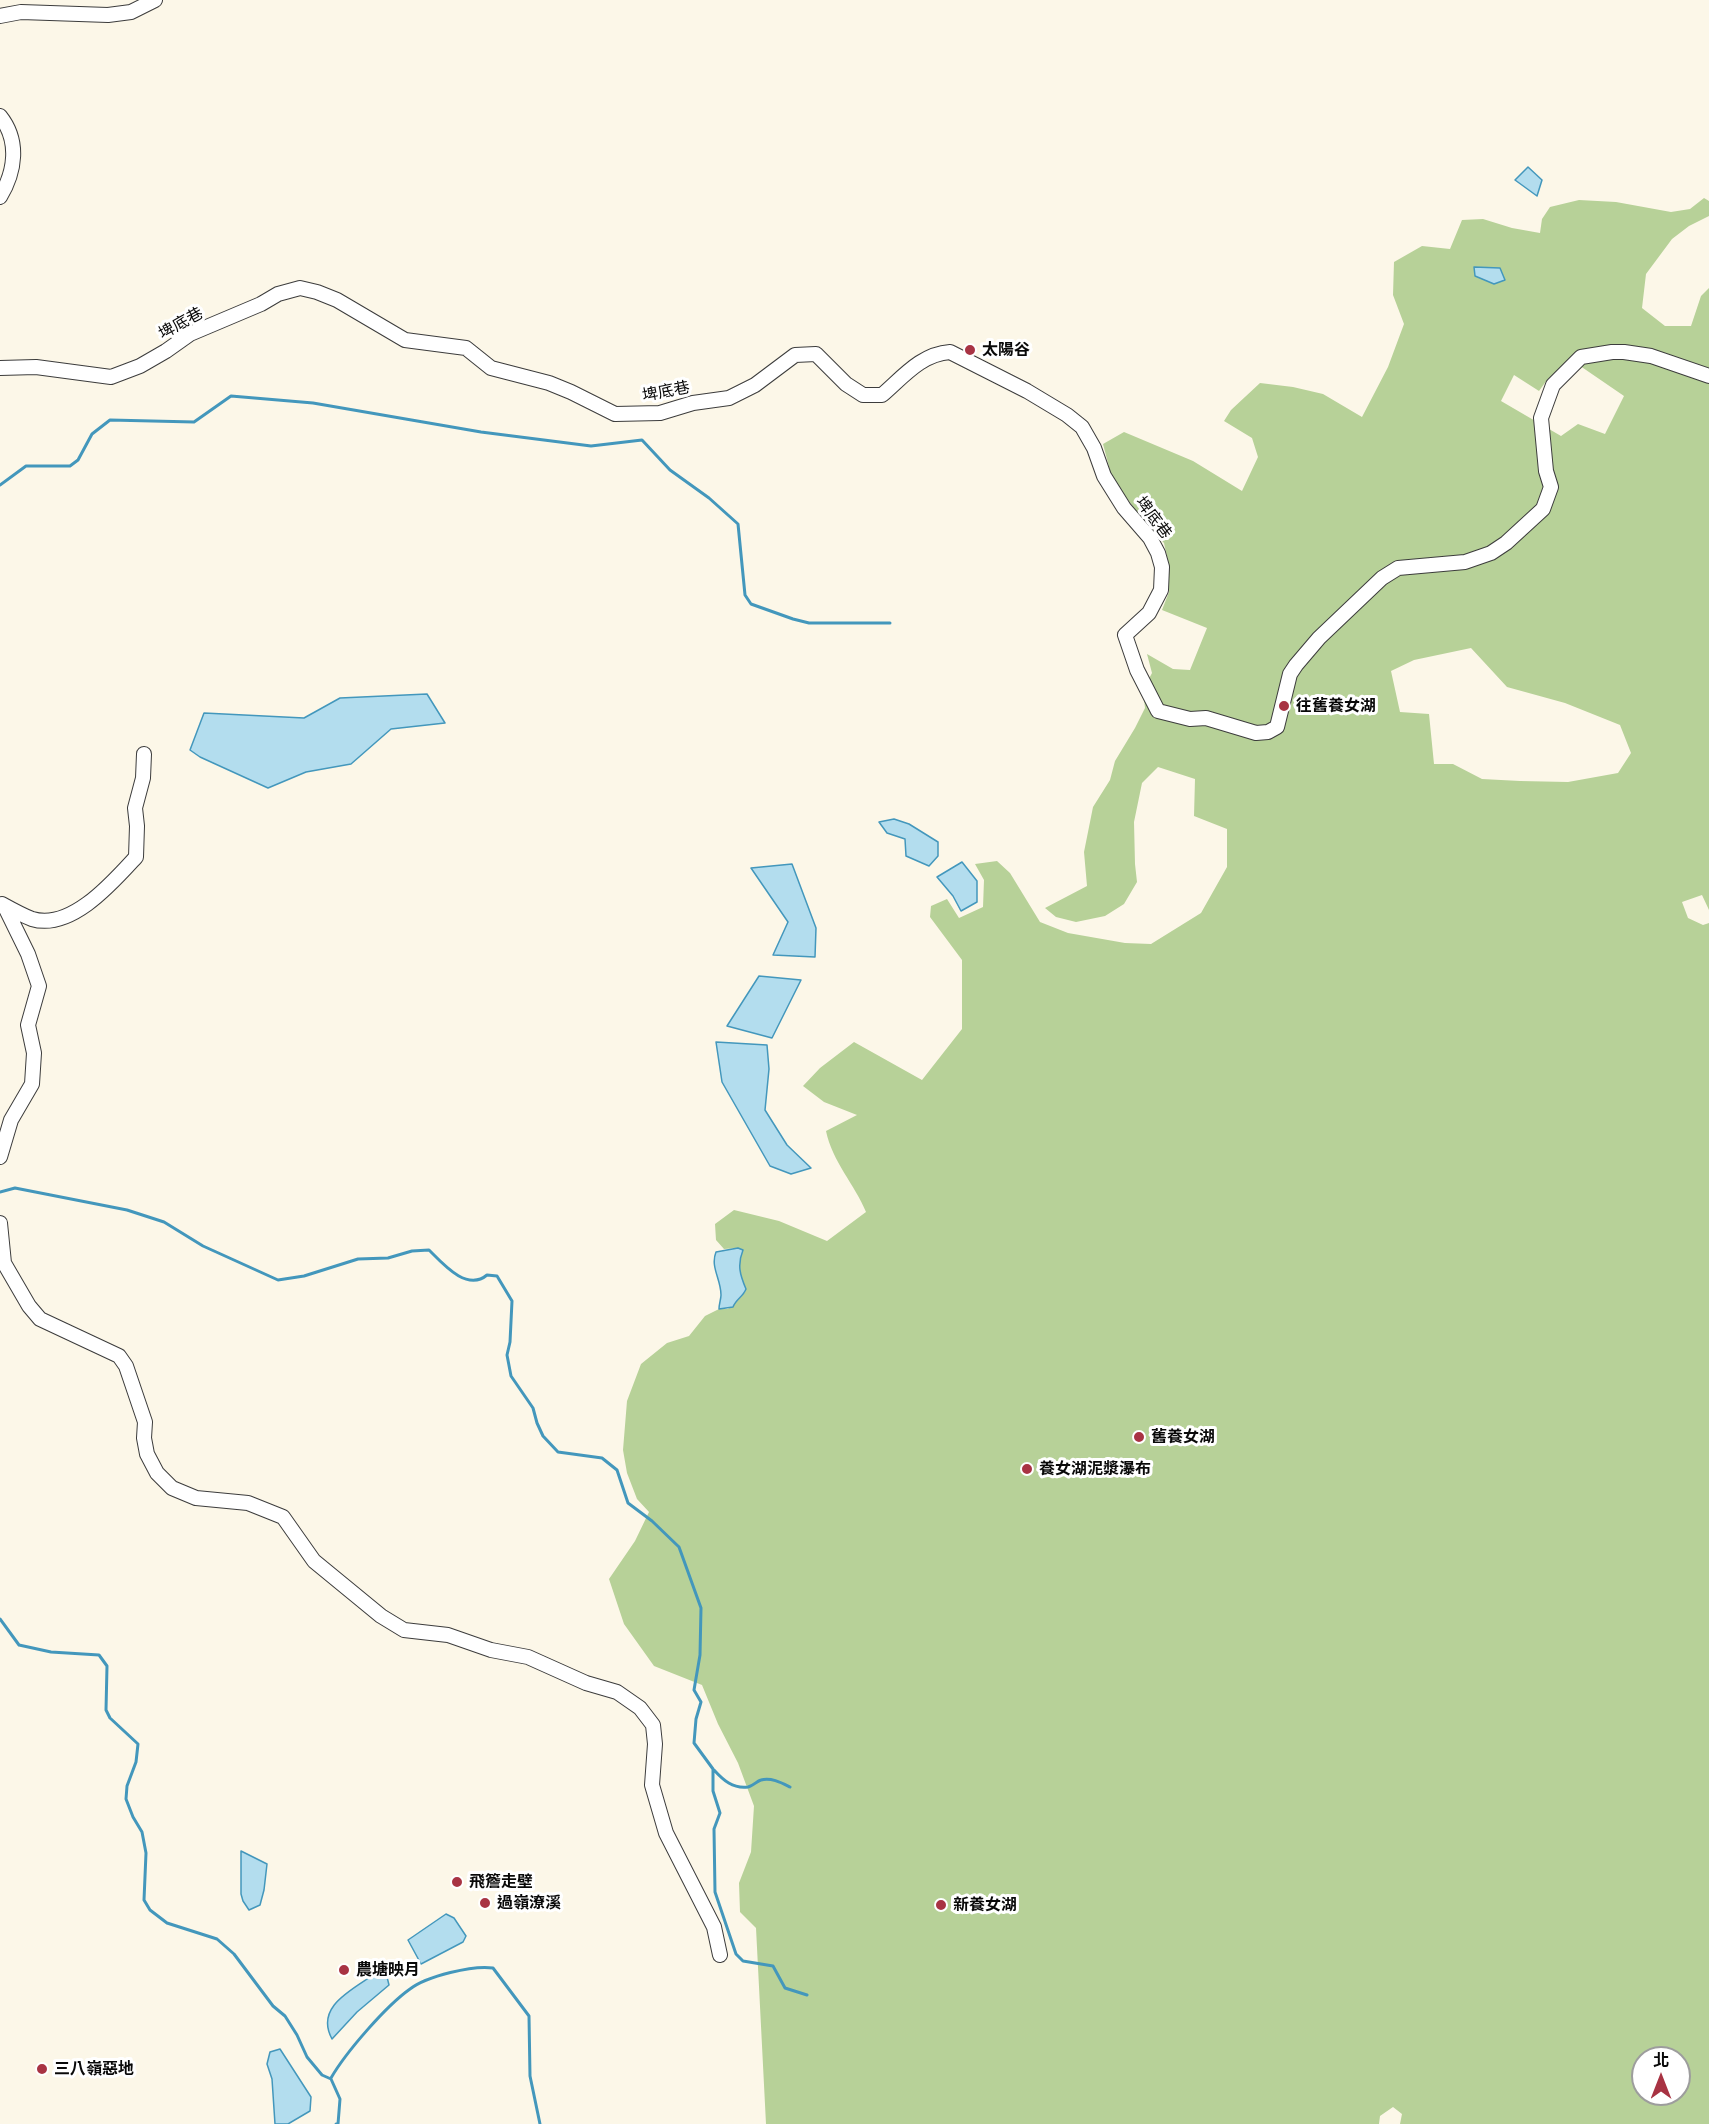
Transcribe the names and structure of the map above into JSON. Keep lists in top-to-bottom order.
{
  "streets": {
    "street": ["埤底巷"]
  },
  "places": [
    "太陽谷",
    "往舊養女湖",
    "舊養女湖",
    "養女湖泥漿瀑布",
    "飛簷走壁",
    "過嶺潦溪",
    "新養女湖",
    "農塘映月",
    "三八嶺惡地"
  ],
  "north": "top"
}
